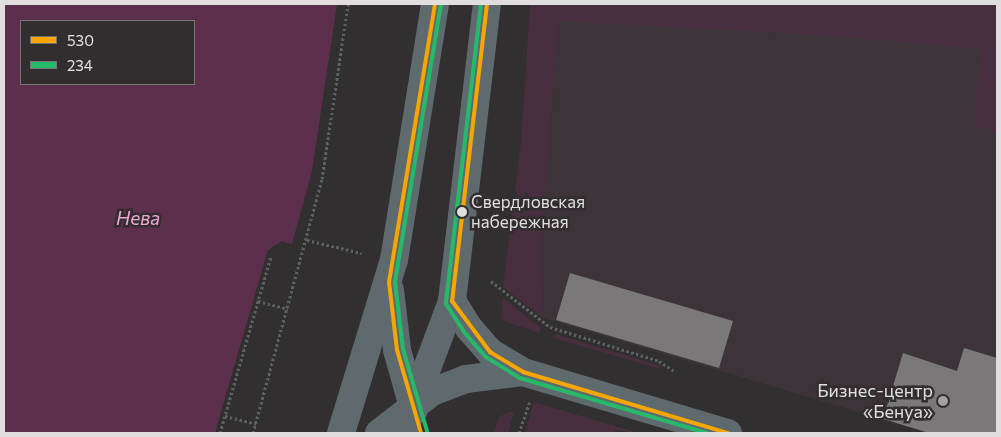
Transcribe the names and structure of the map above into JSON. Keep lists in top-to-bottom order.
{
  "water": ["Нева"],
  "places": ["Свердловская набережная", "Бизнес-центр «Бенуа»"],
  "lines": ["transit line 530", "transit line 234"],
  "legend": ["530", "234"]
}
